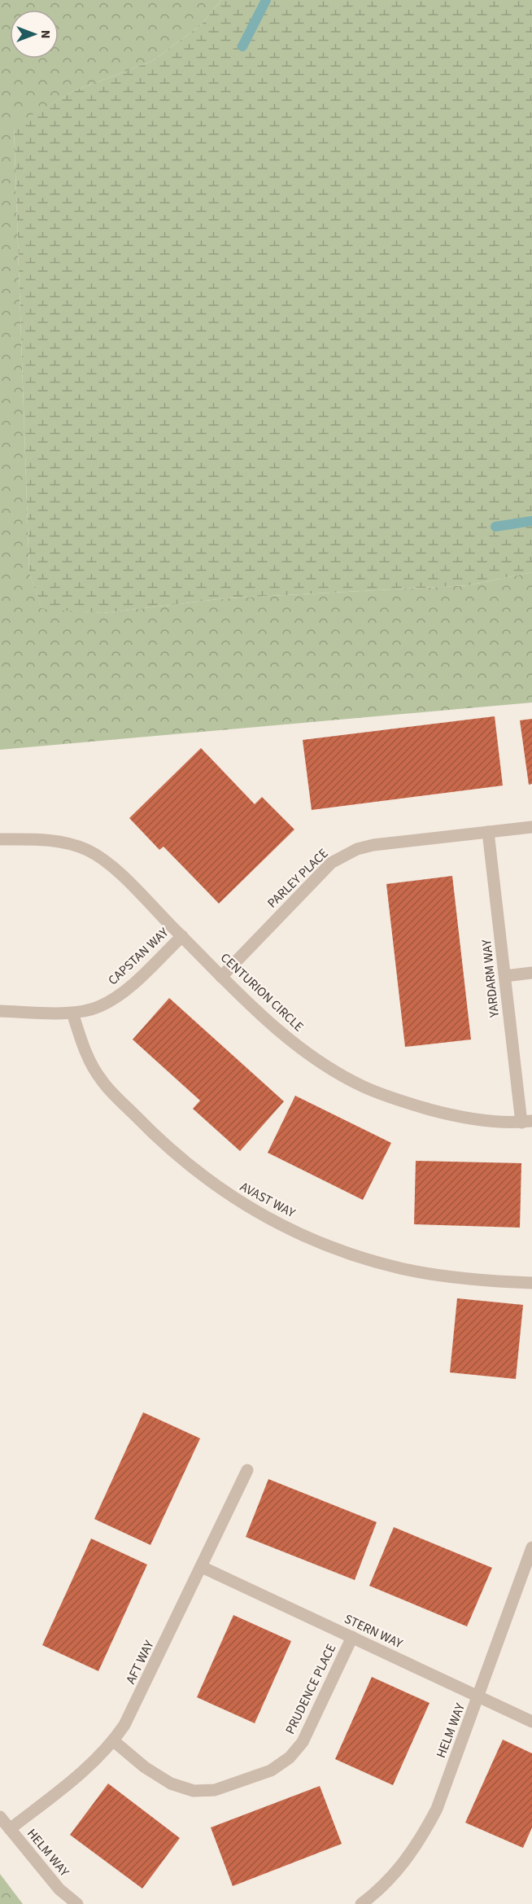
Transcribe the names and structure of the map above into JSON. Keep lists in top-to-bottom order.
{
  "streets": {
    "street": [
      "PARLEY PLACE",
      "CAPSTAN WAY",
      "YARDARM WAY",
      "CENTURION CIRCLE",
      "AVAST WAY",
      "STERN WAY",
      "AFT WAY",
      "PRUDENCE PLACE",
      "HELM WAY"
    ]
  },
  "crossings": [
    ["PARLEY PLACE", "YARDARM WAY"],
    ["PARLEY PLACE", "CENTURION CIRCLE"],
    ["CAPSTAN WAY", "CENTURION CIRCLE"],
    ["CAPSTAN WAY", "AVAST WAY"],
    ["YARDARM WAY", "CENTURION CIRCLE"],
    ["STERN WAY", "AFT WAY"],
    ["STERN WAY", "PRUDENCE PLACE"],
    ["STERN WAY", "HELM WAY"],
    ["AFT WAY", "PRUDENCE PLACE"],
    ["AFT WAY", "HELM WAY"]
  ],
  "north": "right"
}
